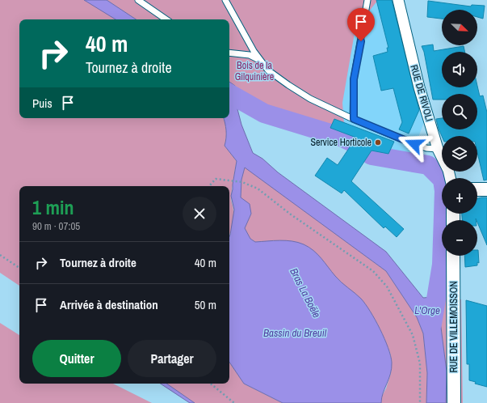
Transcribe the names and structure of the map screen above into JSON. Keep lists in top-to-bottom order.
{
  "streets": {
    "street": ["RUE DE RIVOLI", "RUE DE VILLEMOISSON"]
  },
  "water": ["Bras La Boële", "L'Orge", "Bassin du Breuil"],
  "parks": ["Bois de la Gilquinière"],
  "places": ["Service Horticole"],
  "north": "bottom right",
  "page": {
    "map_buttons": ["+", "−"],
    "turn": ["40 m", "Tournez à droite"],
    "then": "Puis",
    "heading": ["1 min", "90 m · 07:05"],
    "list": [
      {
        "name": "Tournez à droite",
        "value": "40 m"
      },
      {
        "name": "Arrivée à destination",
        "value": "50 m"
      }
    ],
    "buttons": ["Quitter", "Partager"]
  }
}
